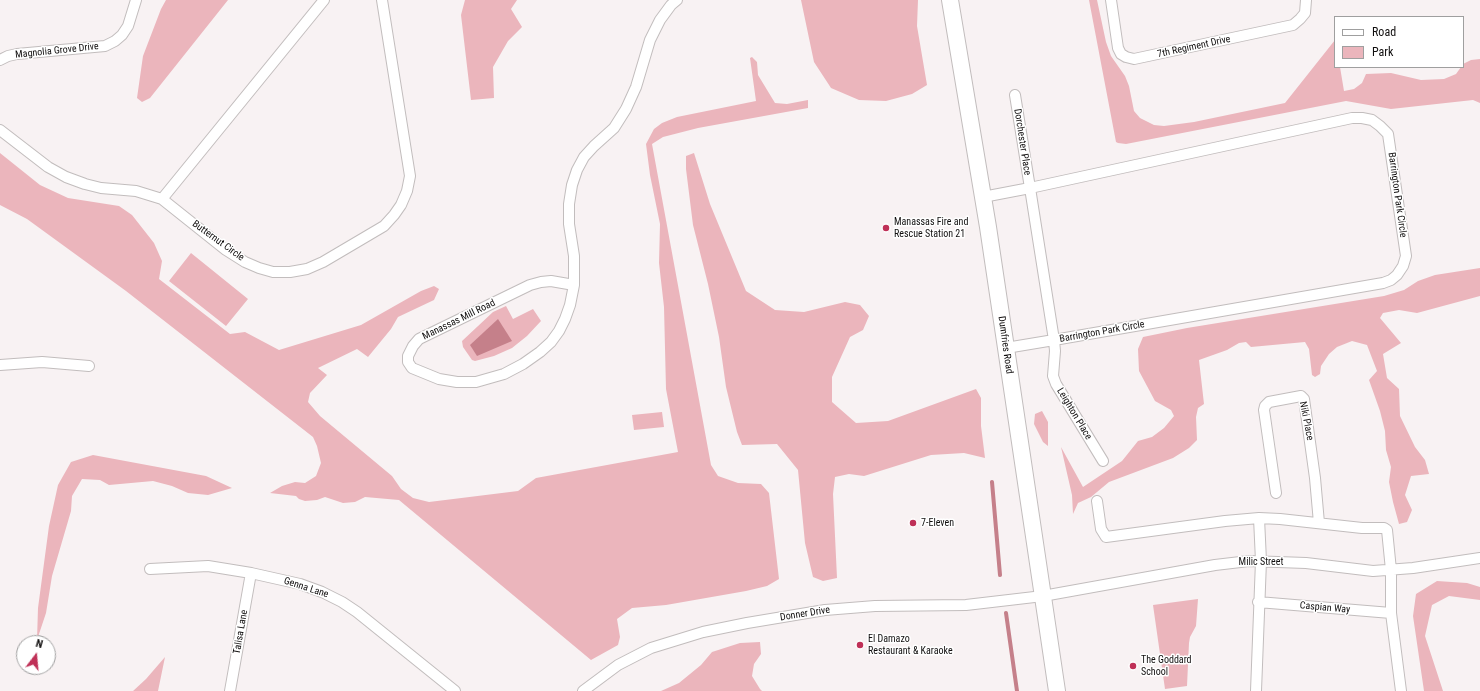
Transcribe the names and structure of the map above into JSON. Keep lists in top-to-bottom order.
{
  "streets": {
    "main road": ["Dumfries Road"],
    "street": [
      "7th Regiment Drive",
      "Magnolia Grove Drive",
      "Dorchester Place",
      "Barrington Park Circle",
      "Butternut Circle",
      "Manassas Mill Road",
      "Leighton Place",
      "Niki Place",
      "Milic Street",
      "Genna Lane",
      "Caspian Way",
      "Donner Drive",
      "Talisa Lane"
    ]
  },
  "crossings": [
    ["Dorchester Place", "Barrington Park Circle"],
    ["Barrington Park Circle", "Dumfries Road"],
    ["Barrington Park Circle", "Leighton Place"],
    ["Dumfries Road", "Milic Street"],
    ["Dumfries Road", "Donner Drive"],
    ["Milic Street", "Donner Drive"],
    ["Genna Lane", "Talisa Lane"]
  ],
  "places": [
    "Manassas Fire and Rescue Station 21",
    "7-Eleven",
    "El Damazo Restaurant & Karaoke",
    "The Goddard School"
  ],
  "legend": ["Road", "Park"],
  "north": "top"
}
